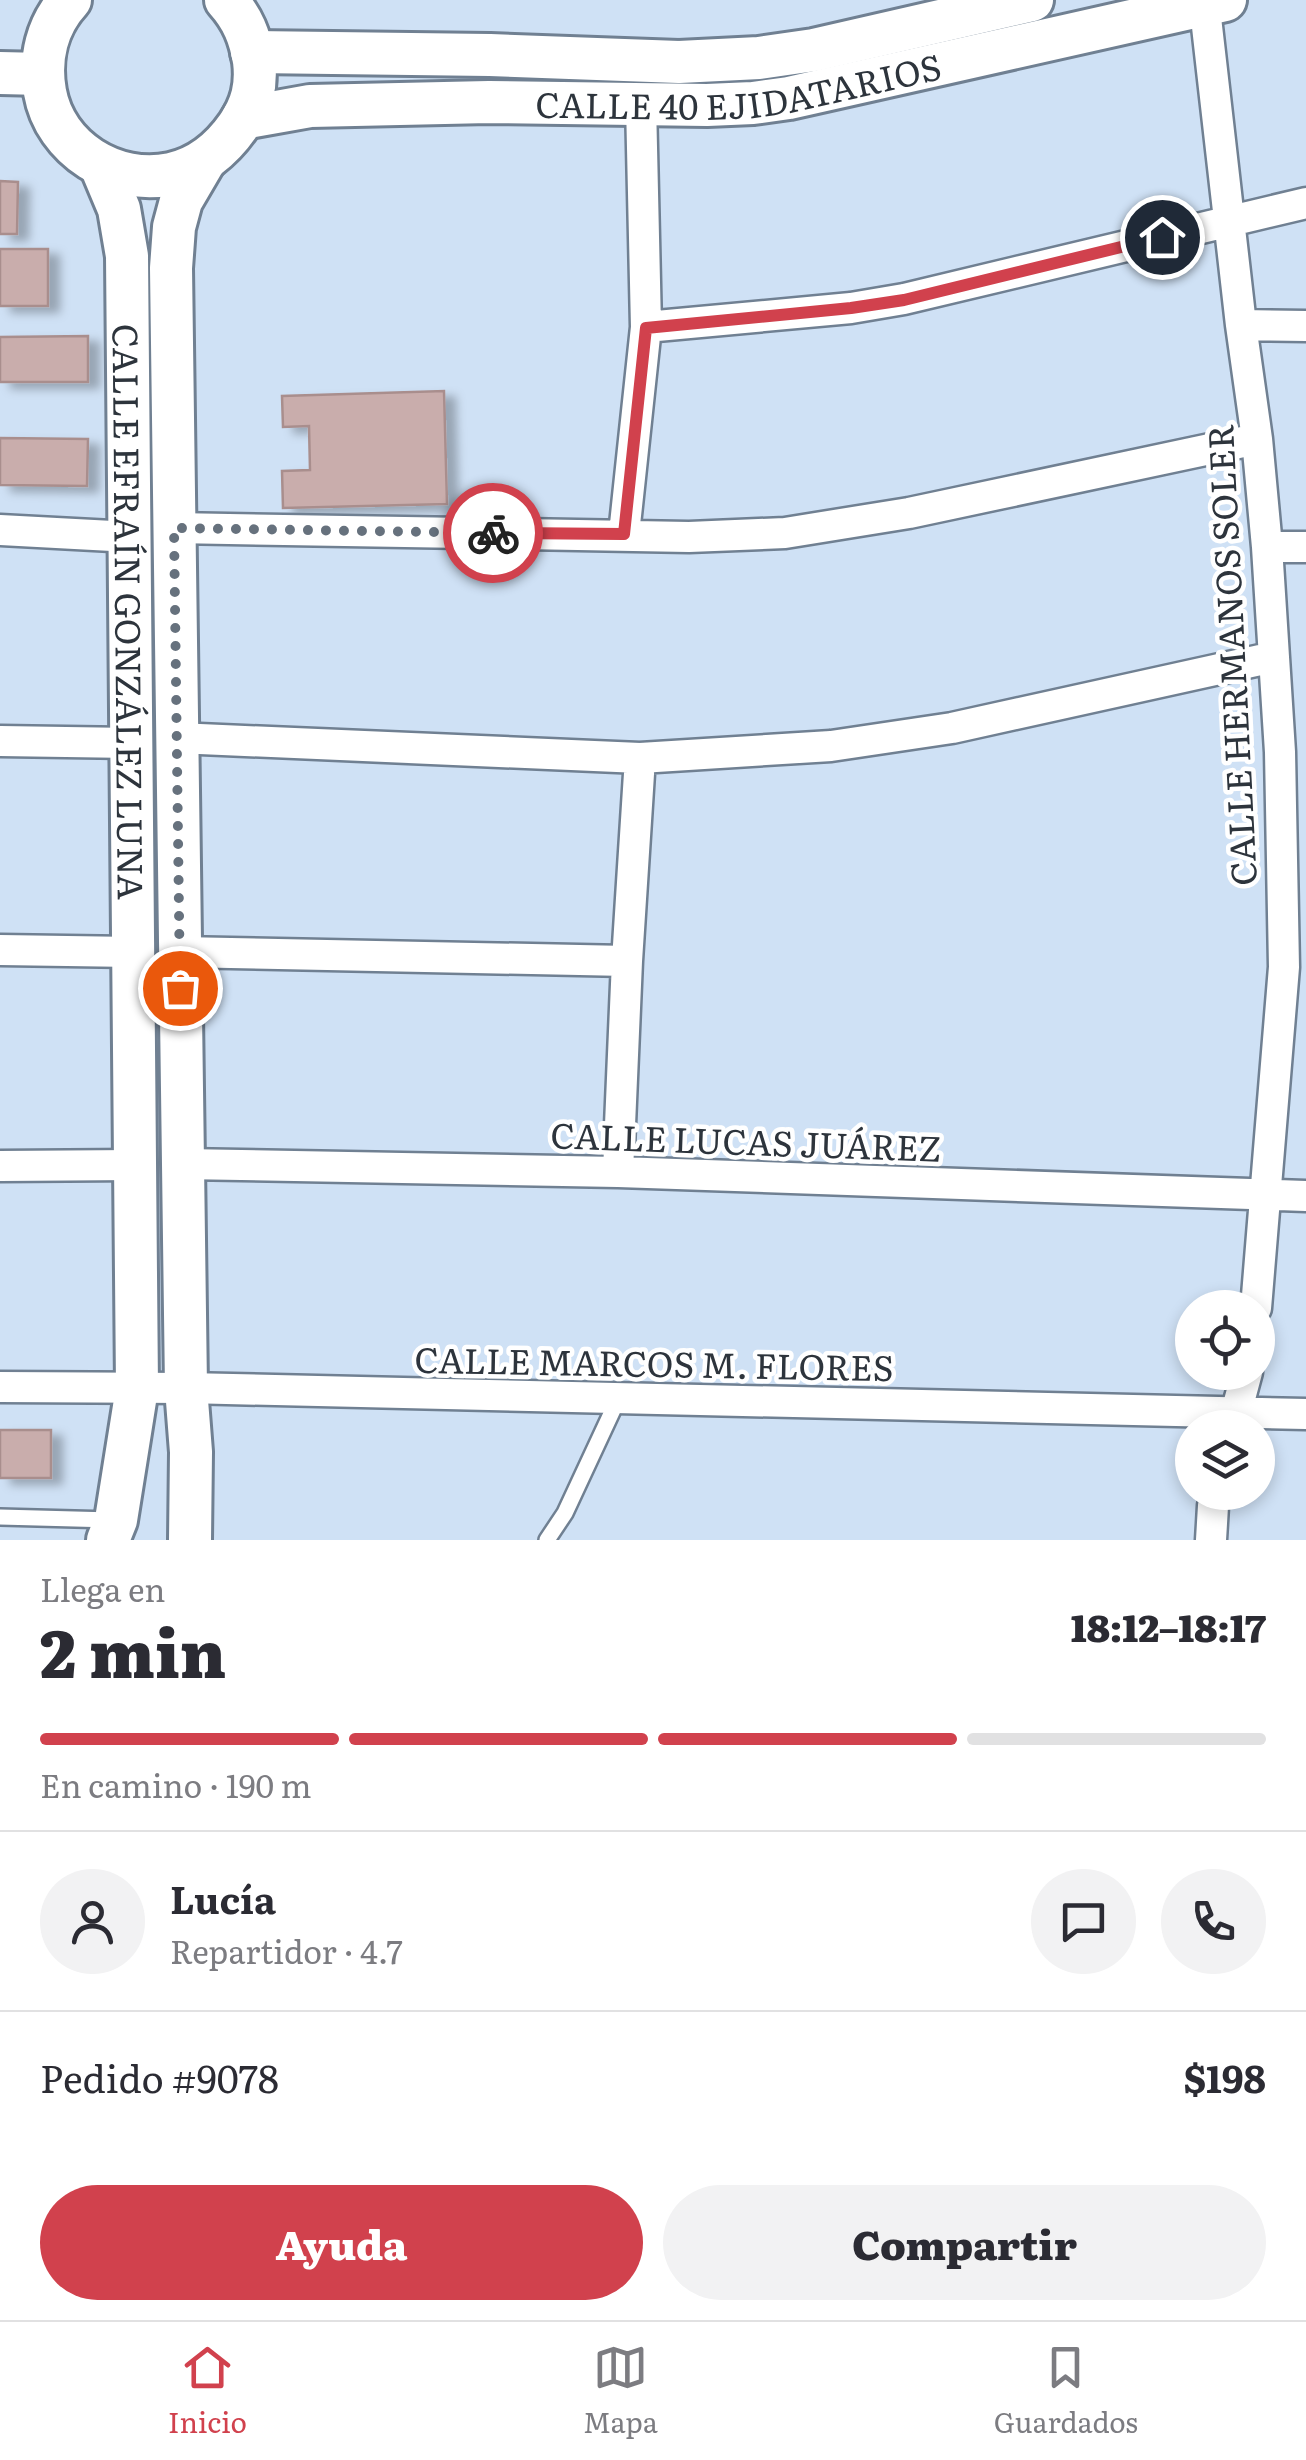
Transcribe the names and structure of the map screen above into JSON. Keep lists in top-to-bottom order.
{
  "streets": {
    "street": [
      "CALLE 40 EJIDATARIOS",
      "CALLE EFRAÍN GONZÁLEZ LUNA",
      "CALLE HERMANOS SOLER",
      "CALLE LUCAS JUÁREZ",
      "CALLE MARCOS M. FLORES"
    ]
  },
  "crossings": [
    ["CALLE 40 EJIDATARIOS", "CALLE EFRAÍN GONZÁLEZ LUNA"],
    ["CALLE 40 EJIDATARIOS", "CALLE HERMANOS SOLER"],
    ["CALLE EFRAÍN GONZÁLEZ LUNA", "CALLE LUCAS JUÁREZ"],
    ["CALLE EFRAÍN GONZÁLEZ LUNA", "CALLE MARCOS M. FLORES"],
    ["CALLE HERMANOS SOLER", "CALLE LUCAS JUÁREZ"]
  ],
  "page": {
    "heading": ["2 min", "Llega en", "18:12–18:17"],
    "panel": [
      "Lucía",
      "Repartidor · 4.7",
      "Pedido #9078",
      "$198"
    ],
    "bar": "En camino · 190 m",
    "buttons": ["Ayuda", "Compartir"],
    "tabs": ["Inicio", "Mapa", "Guardados"]
  }
}
